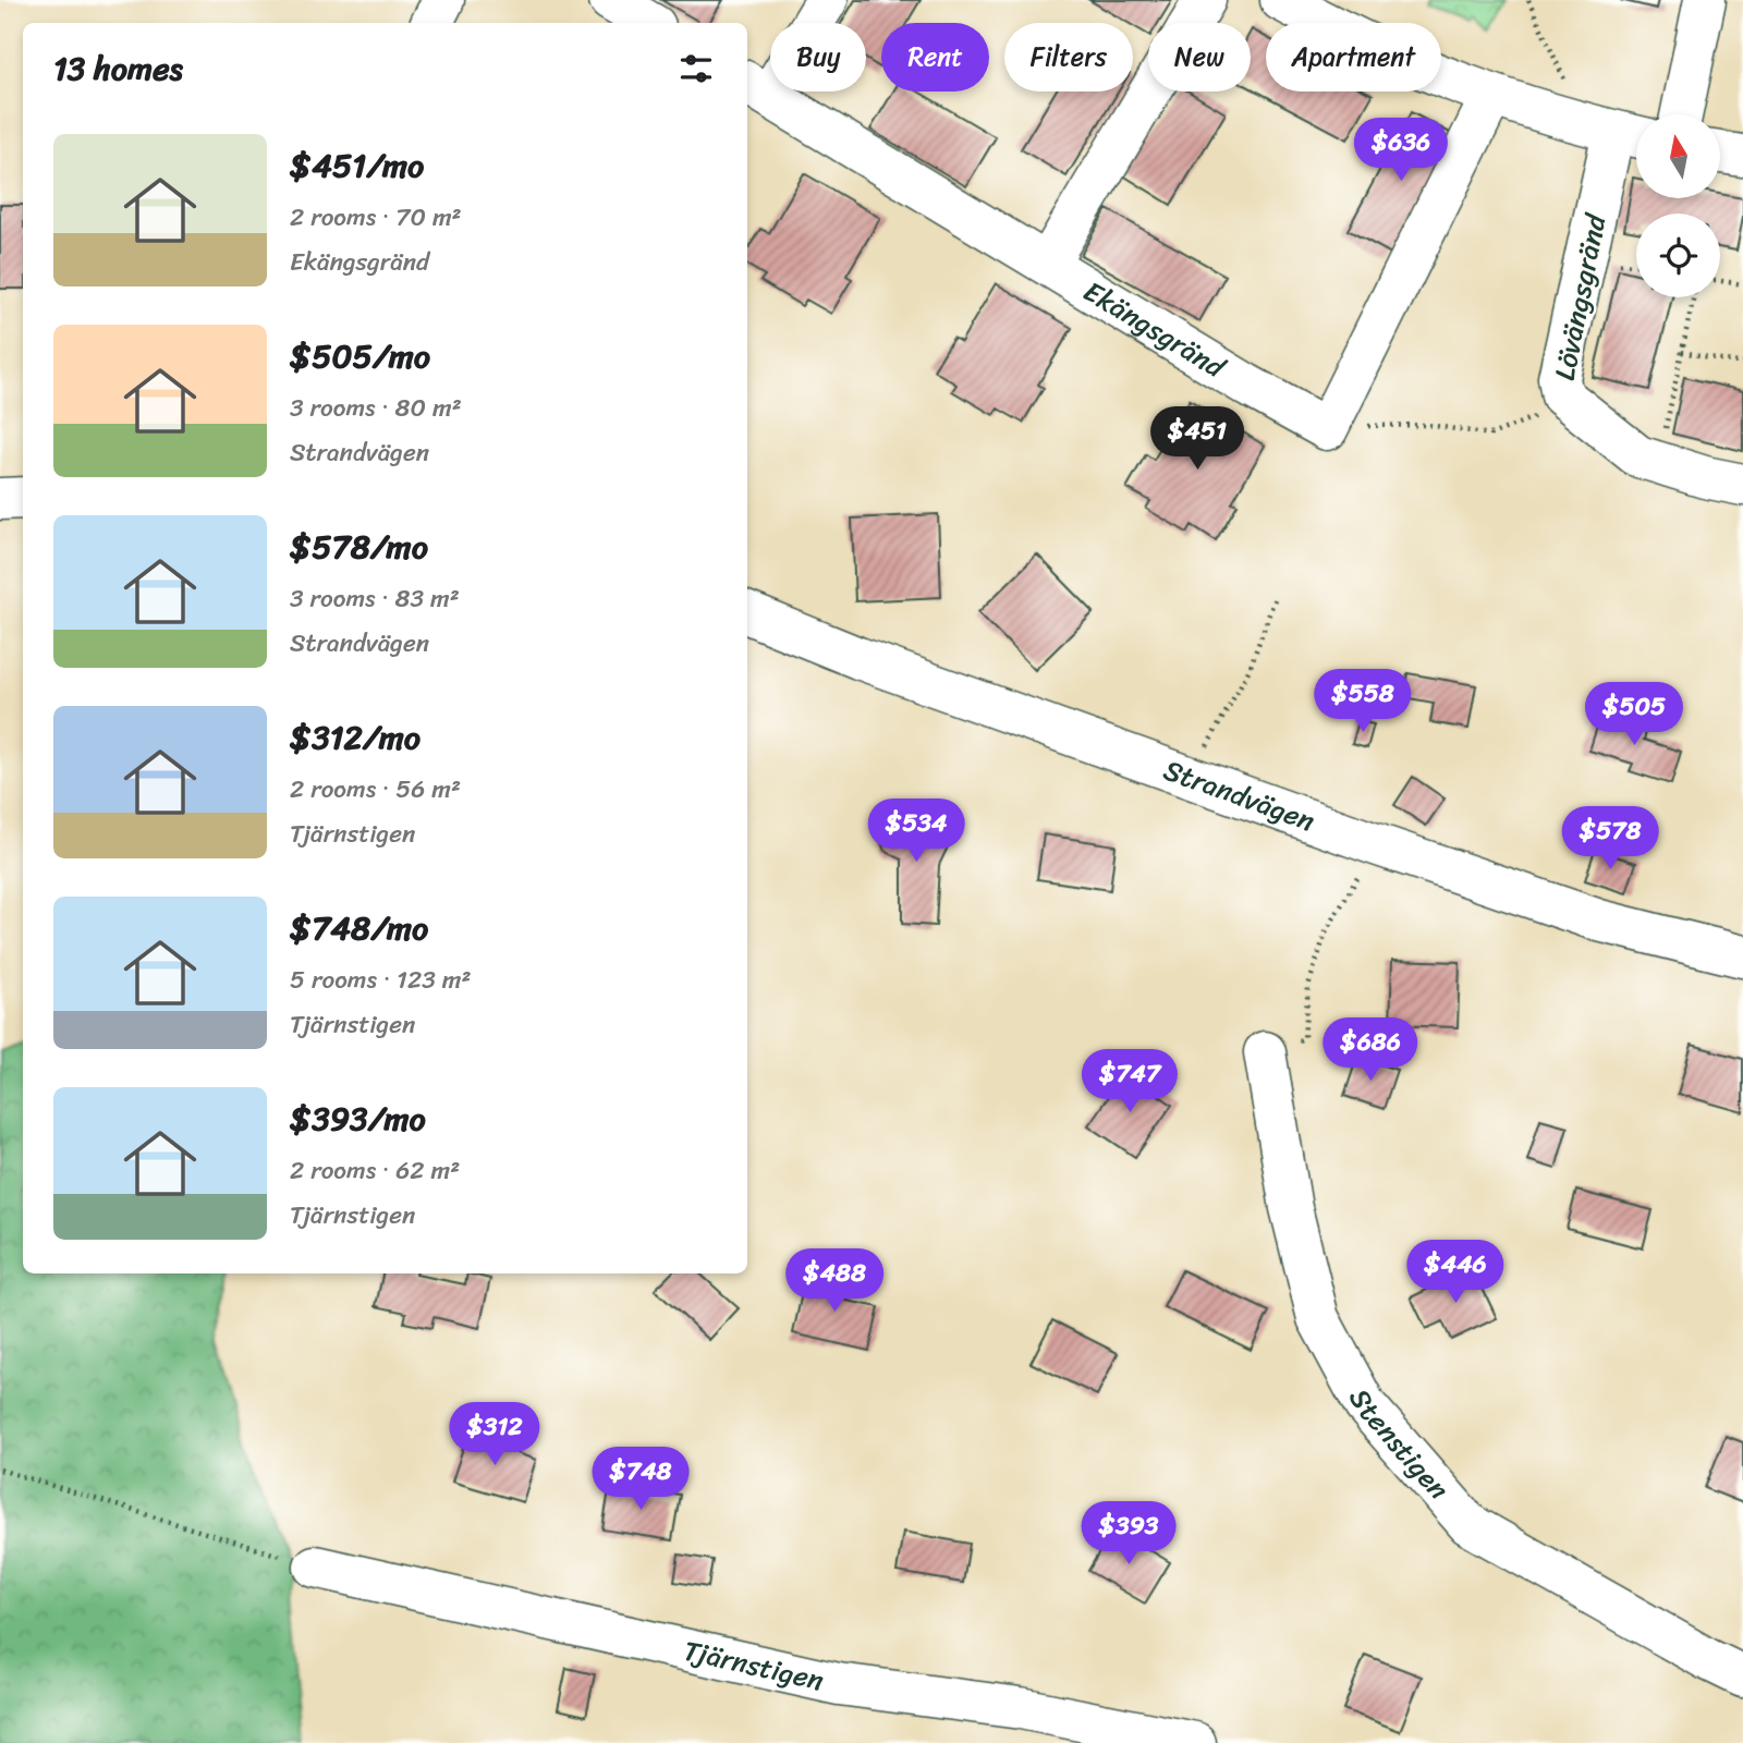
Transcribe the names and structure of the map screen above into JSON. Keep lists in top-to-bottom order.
{
  "streets": {
    "street": [
      "Lövängsgränd",
      "Ekängsgränd",
      "Strandvägen",
      "Stenstigen",
      "Tjärnstigen"
    ]
  },
  "north": "top",
  "page": {
    "chip": [
      "Buy",
      "Rent",
      "Filters",
      "New",
      "Apartment"
    ],
    "heading": "13 homes",
    "list": [
      {
        "name": "$451/mo",
        "note": "2 rooms · 70 m² · Ekängsgränd"
      },
      {
        "name": "$505/mo",
        "note": "3 rooms · 80 m² · Strandvägen"
      },
      {
        "name": "$578/mo",
        "note": "3 rooms · 83 m² · Strandvägen"
      },
      {
        "name": "$312/mo",
        "note": "2 rooms · 56 m² · Tjärnstigen"
      },
      {
        "name": "$748/mo",
        "note": "5 rooms · 123 m² · Tjärnstigen"
      },
      {
        "name": "$393/mo",
        "note": "2 rooms · 62 m² · Tjärnstigen"
      }
    ],
    "price": [
      "$636",
      "$451",
      "$558",
      "$505",
      "$534",
      "$578",
      "$686",
      "$747",
      "$446",
      "$488",
      "$312",
      "$748",
      "$393"
    ]
  }
}
